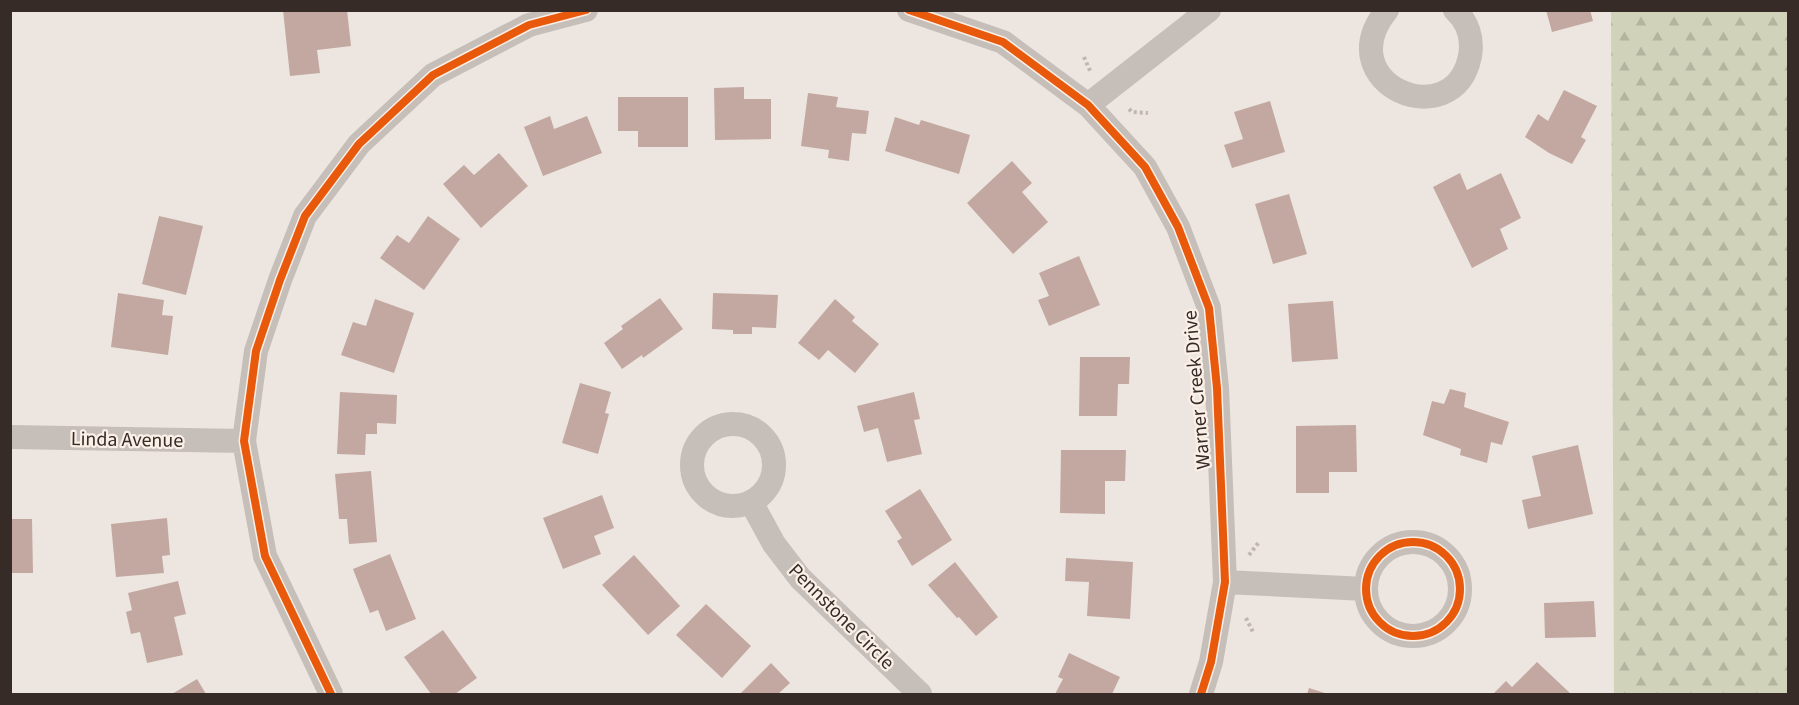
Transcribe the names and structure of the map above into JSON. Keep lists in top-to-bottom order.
{
  "streets": {
    "street": ["Warner Creek Drive", "Linda Avenue", "Pennstone Circle"]
  }
}
